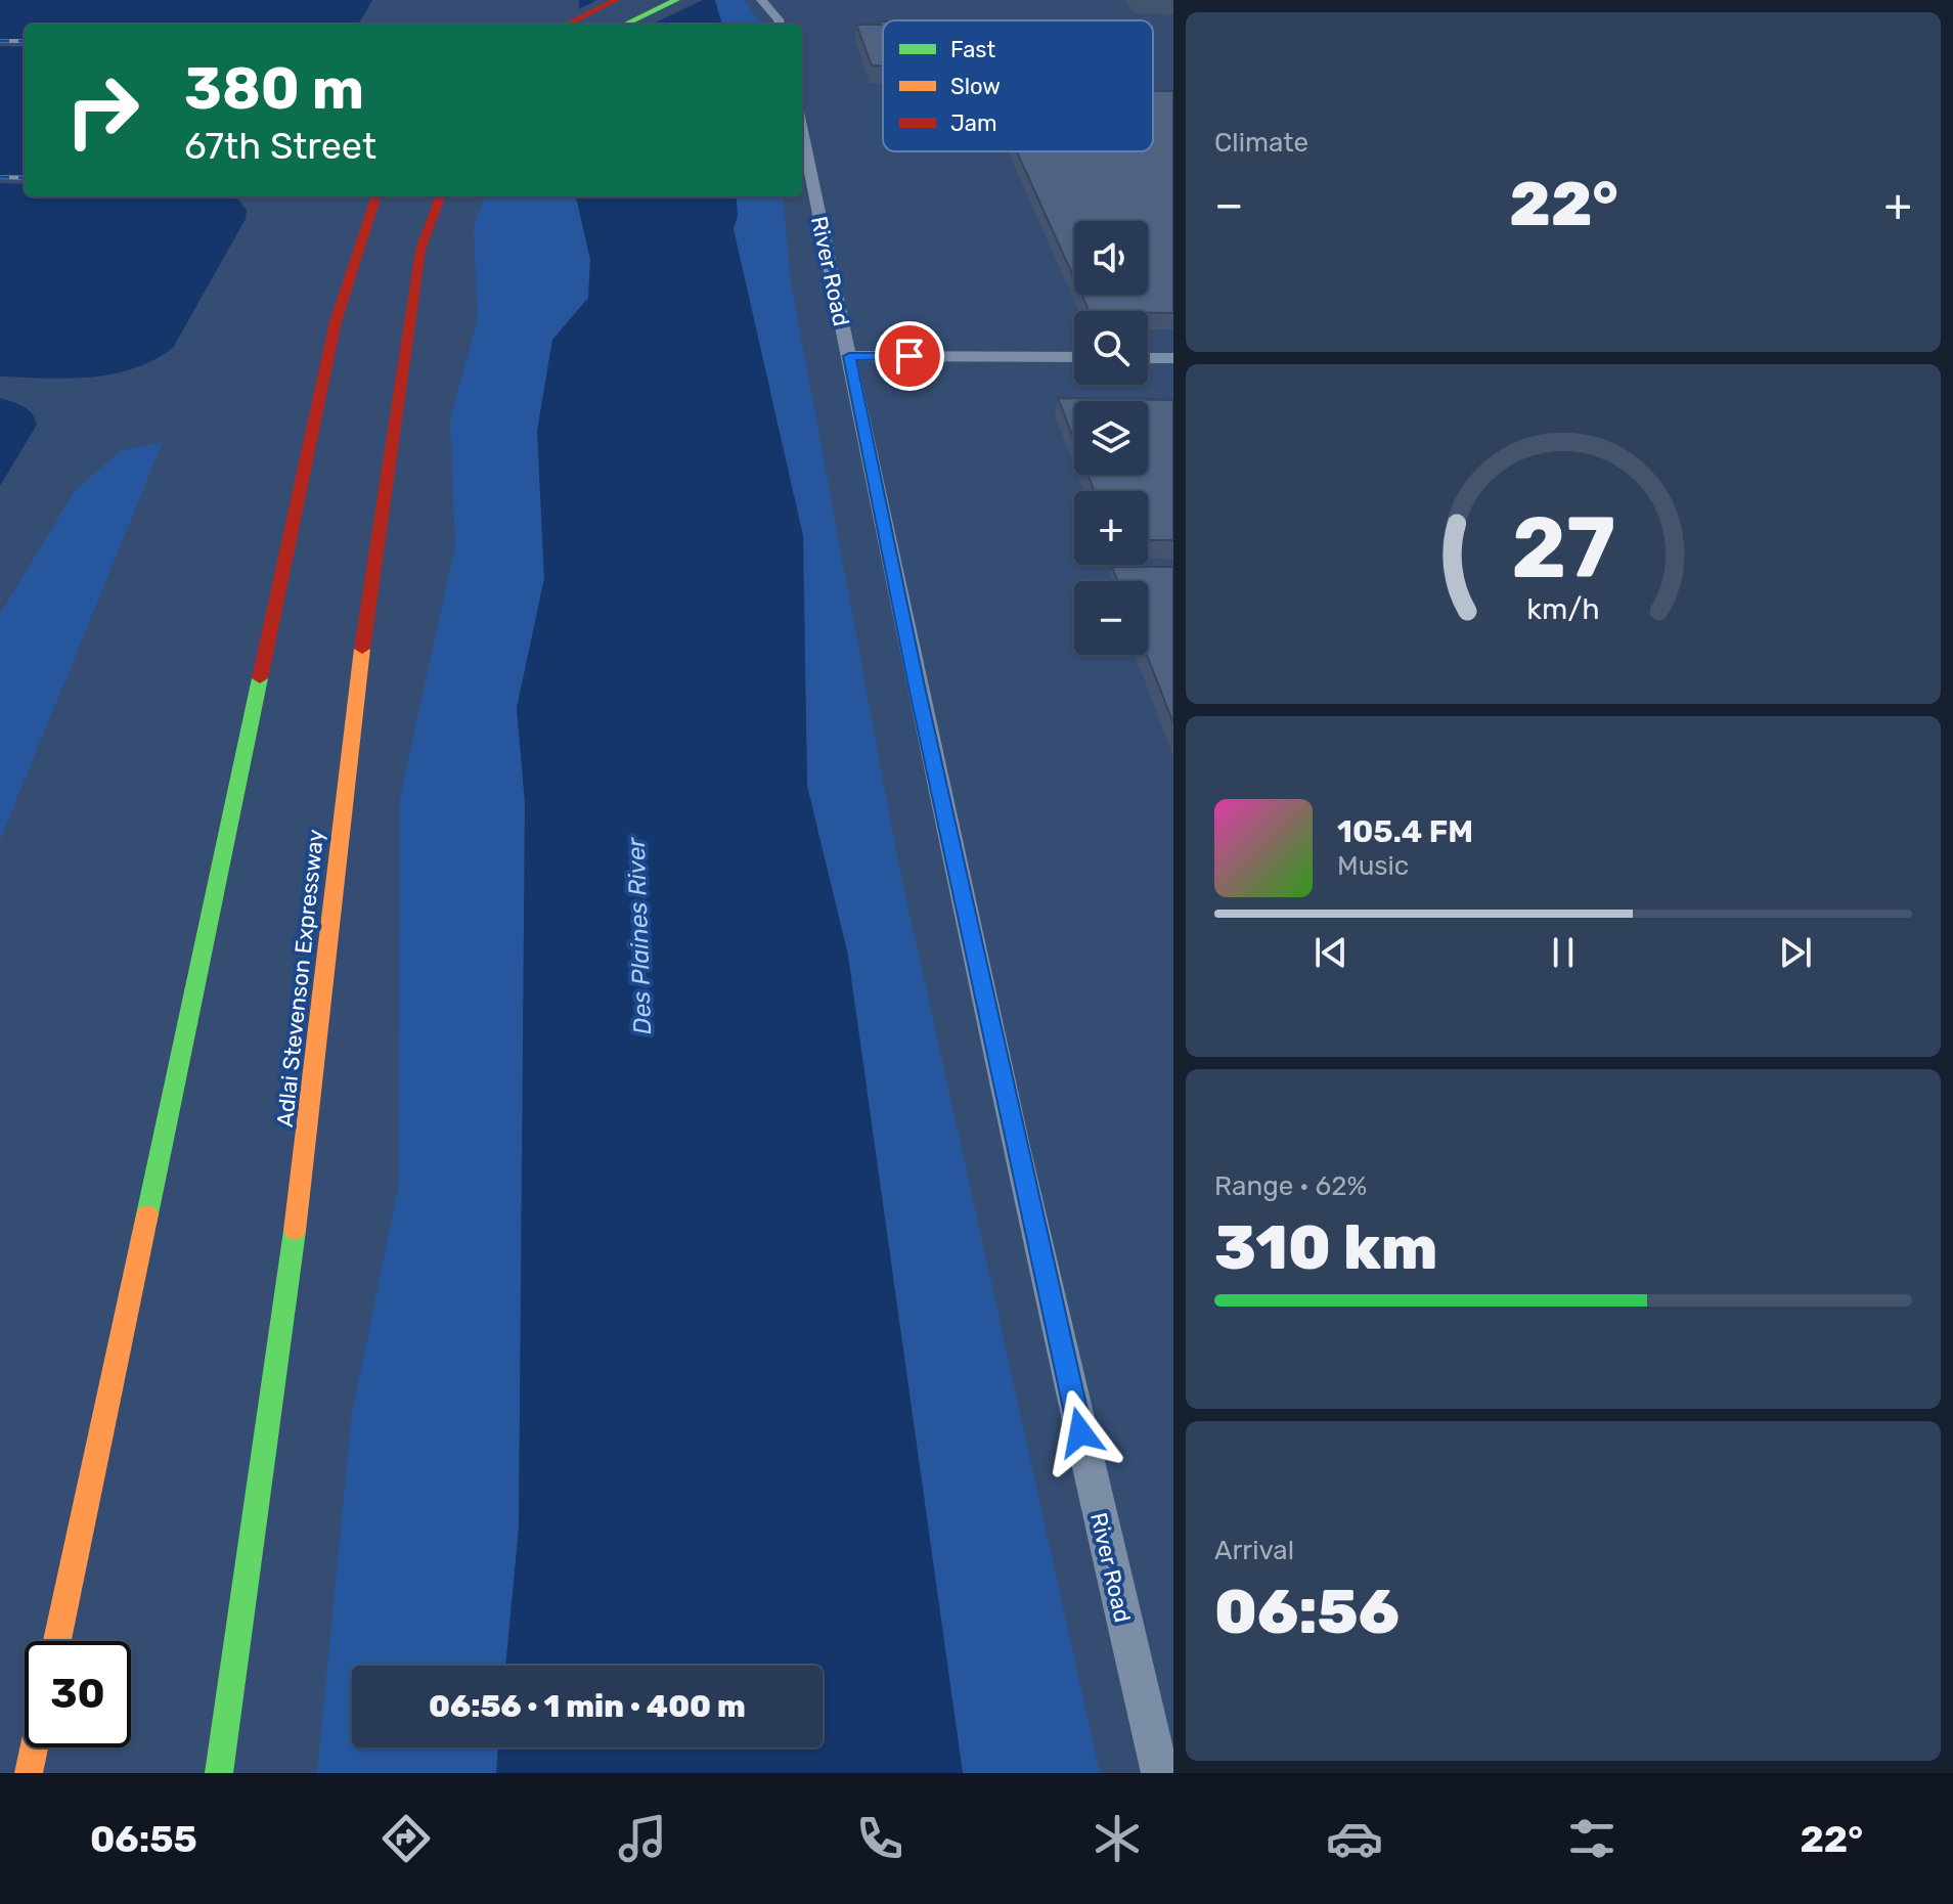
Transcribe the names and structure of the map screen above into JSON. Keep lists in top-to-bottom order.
{
  "streets": {
    "highway": ["Adlai Stevenson Expressway"],
    "street": ["River Road"]
  },
  "water": ["Des Plaines River"],
  "legend": ["Fast", "Slow", "Jam"],
  "page": {
    "tile": [
      "Climate",
      ["Range · 62%", "310 km"],
      ["Arrival", "06:56"]
    ],
    "turn": ["380 m", "67th Street"],
    "heat": ["−", "22°", "+"],
    "map_buttons": ["+", "−"],
    "song": ["105.4 FM", "Music"],
    "limit": "30",
    "trip": "06:56 · 1 min · 400 m",
    "tabs": ["06:55", "22°"],
    "gauge": ["27", "km/h"]
  }
}
